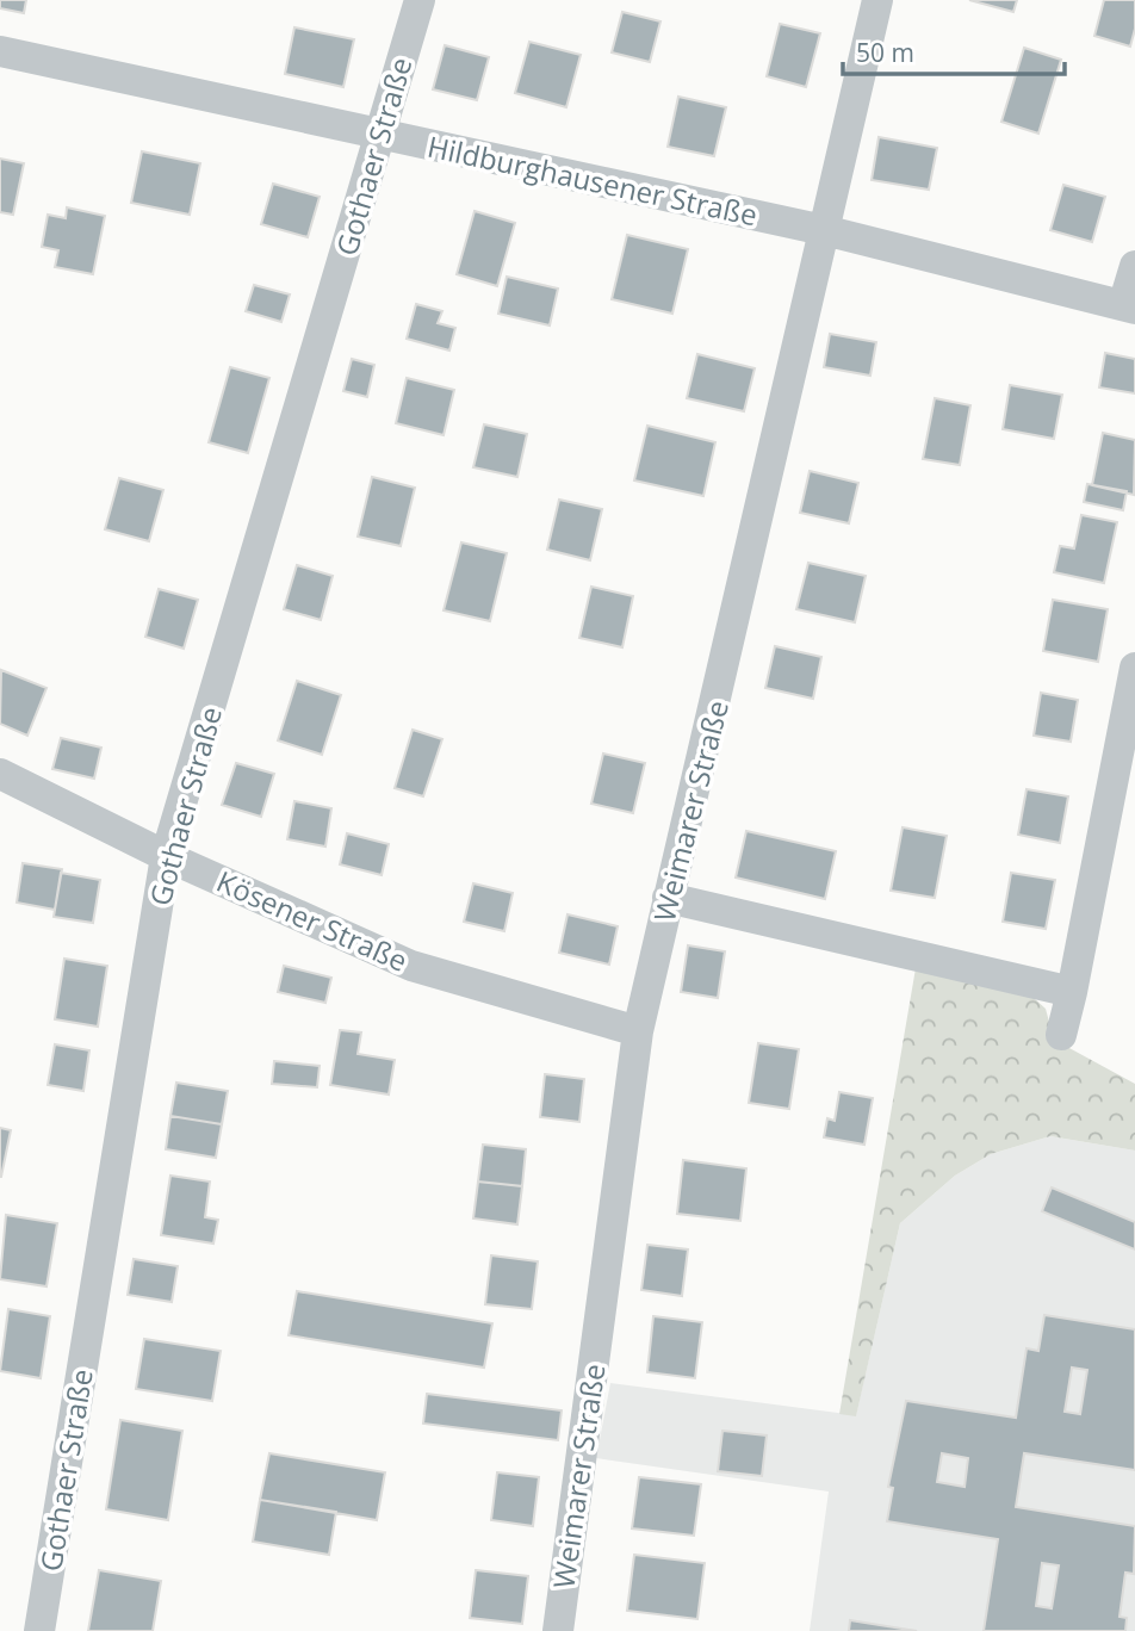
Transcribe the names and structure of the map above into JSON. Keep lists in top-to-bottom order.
{
  "streets": {
    "street": [
      "Gothaer Straße",
      "Hildburghausener Straße",
      "Weimarer Straße",
      "Kösener Straße"
    ]
  },
  "crossings": [
    ["Gothaer Straße", "Hildburghausener Straße"],
    ["Gothaer Straße", "Kösener Straße"],
    ["Hildburghausener Straße", "Weimarer Straße"],
    ["Weimarer Straße", "Kösener Straße"]
  ],
  "scale_bar": "50 m"
}
